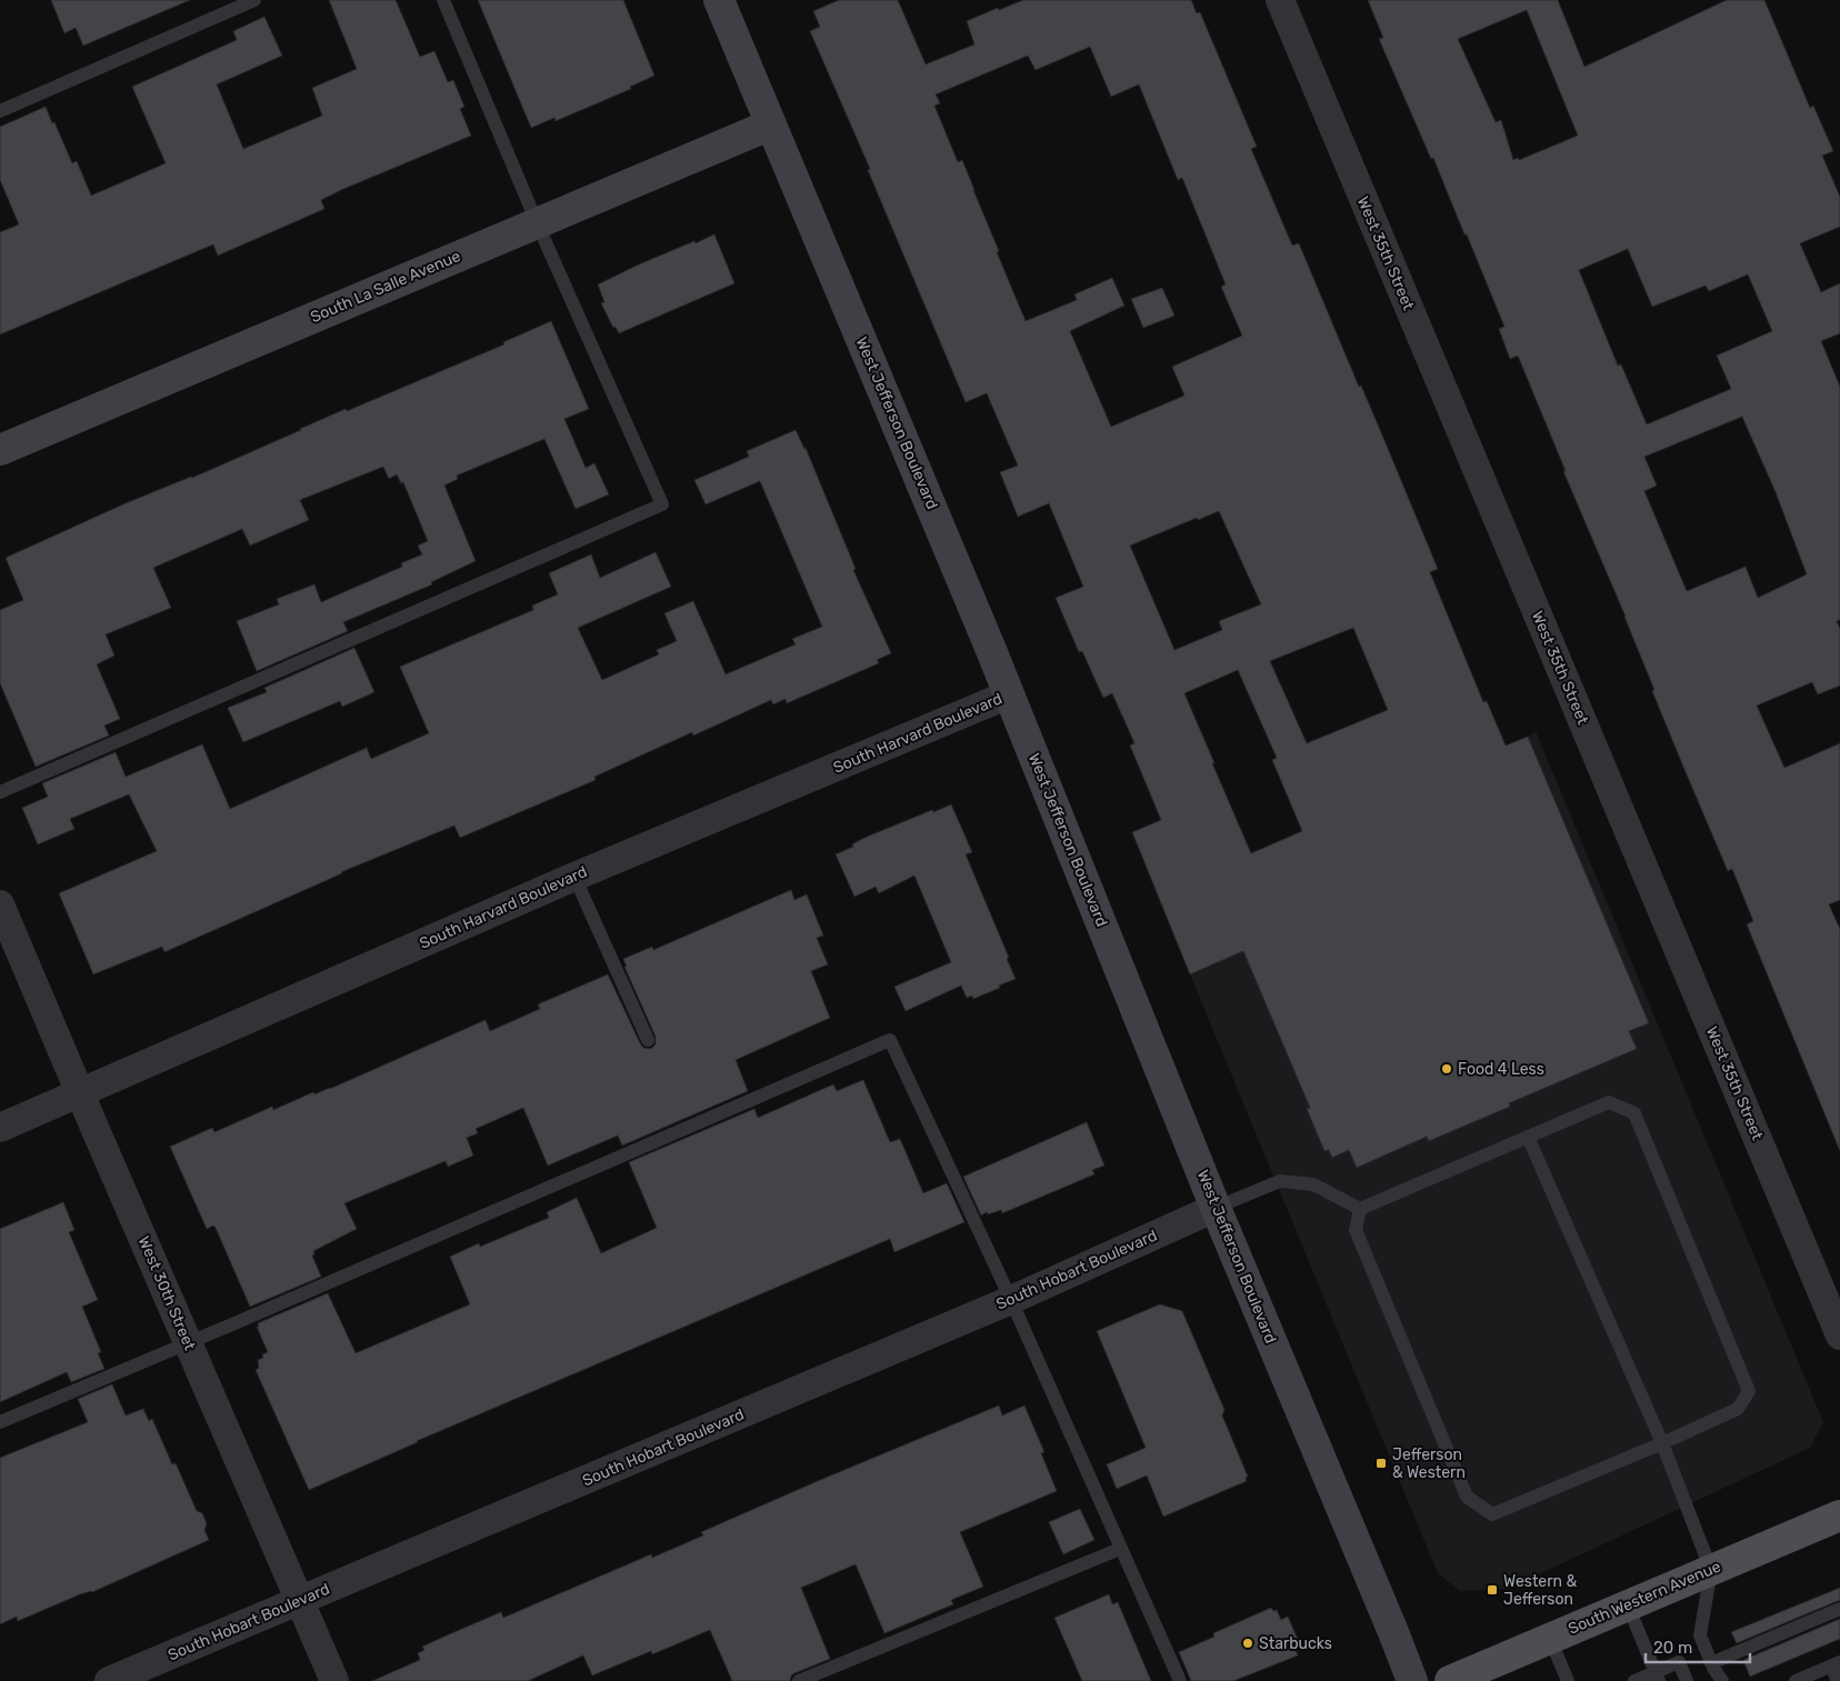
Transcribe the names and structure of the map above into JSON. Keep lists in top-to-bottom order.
{
  "streets": {
    "main road": ["South La Salle Avenue", "West Jefferson Boulevard", "South Western Avenue"],
    "street": [
      "West 35th Street",
      "South Harvard Boulevard",
      "South Hobart Boulevard",
      "West 30th Street"
    ]
  },
  "crossings": [
    ["South La Salle Avenue", "West Jefferson Boulevard"],
    ["West Jefferson Boulevard", "South Harvard Boulevard"],
    ["West Jefferson Boulevard", "South Hobart Boulevard"],
    ["South Harvard Boulevard", "West 30th Street"],
    ["South Hobart Boulevard", "West 30th Street"]
  ],
  "places": {
    "other": ["Food 4 Less", "Starbucks"],
    "transit": ["Jefferson & Western", "Western & Jefferson"]
  },
  "scale_bar": "20 m"
}
